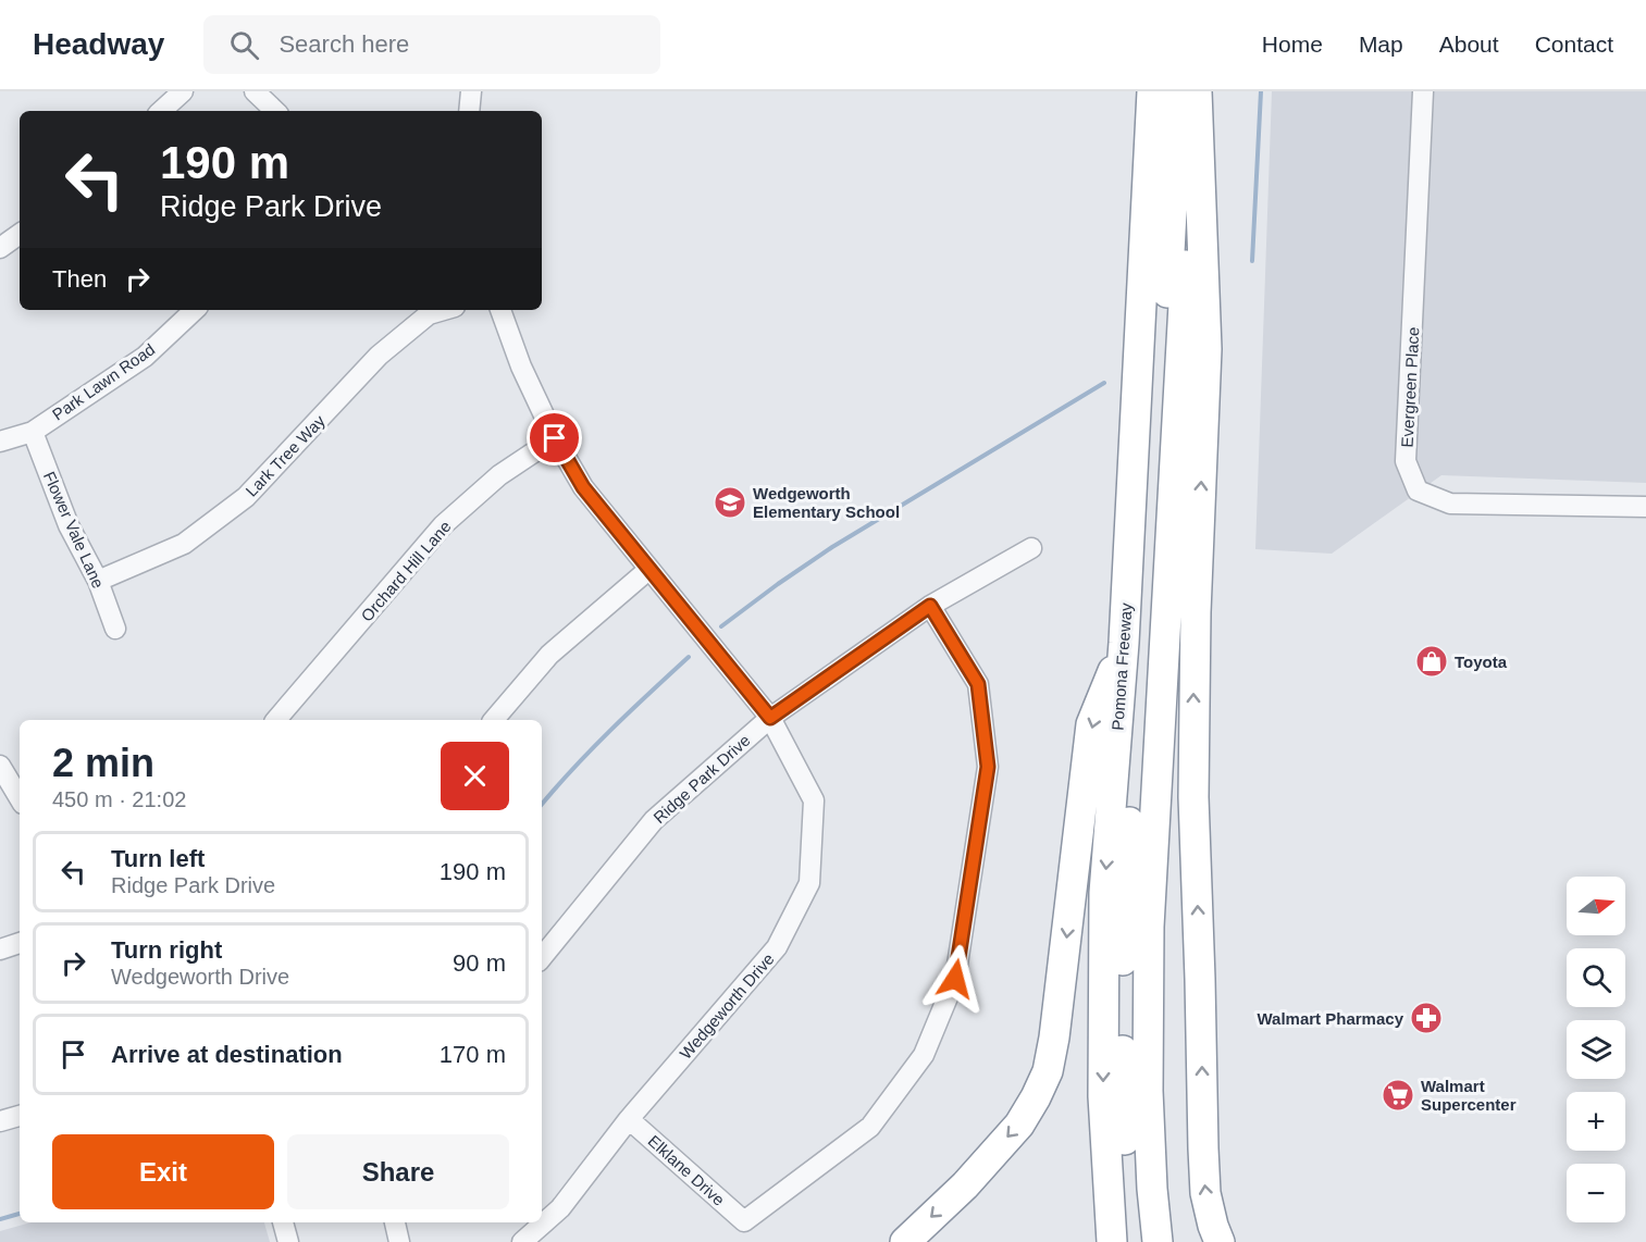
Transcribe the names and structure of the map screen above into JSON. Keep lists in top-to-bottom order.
{
  "streets": {
    "highway": ["Pomona Freeway"],
    "street": [
      "Park Lawn Road",
      "Evergreen Place",
      "Lark Tree Way",
      "Flower Vale Lane",
      "Orchard Hill Lane",
      "Ridge Park Drive",
      "Wedgeworth Drive",
      "Elklane Drive"
    ]
  },
  "crossings": [
    ["Park Lawn Road", "Flower Vale Lane"],
    ["Lark Tree Way", "Flower Vale Lane"],
    ["Orchard Hill Lane", "Wedgeworth Drive"],
    ["Ridge Park Drive", "Wedgeworth Drive"],
    ["Ridge Park Drive", "Elklane Drive"],
    ["Wedgeworth Drive", "Elklane Drive"]
  ],
  "places": {
    "school or university": ["Wedgeworth Elementary School"],
    "shop": ["Toyota"],
    "pharmacy": ["Walmart Pharmacy"],
    "supermarket": ["Walmart Supercenter"]
  },
  "north": "right",
  "page": {
    "header": "Headway",
    "search": "Search here",
    "nav": [
      "Home",
      "Map",
      "About",
      "Contact"
    ],
    "turn": ["190 m", "Ridge Park Drive"],
    "then": "Then",
    "heading": ["2 min", "450 m · 21:02"],
    "list": [
      {
        "name": "Turn left",
        "note": "Ridge Park Drive",
        "value": "190 m"
      },
      {
        "name": "Turn right",
        "note": "Wedgeworth Drive",
        "value": "90 m"
      },
      {
        "name": "Arrive at destination",
        "value": "170 m"
      }
    ],
    "map_buttons": ["+", "−"],
    "buttons": ["Exit", "Share"]
  }
}
